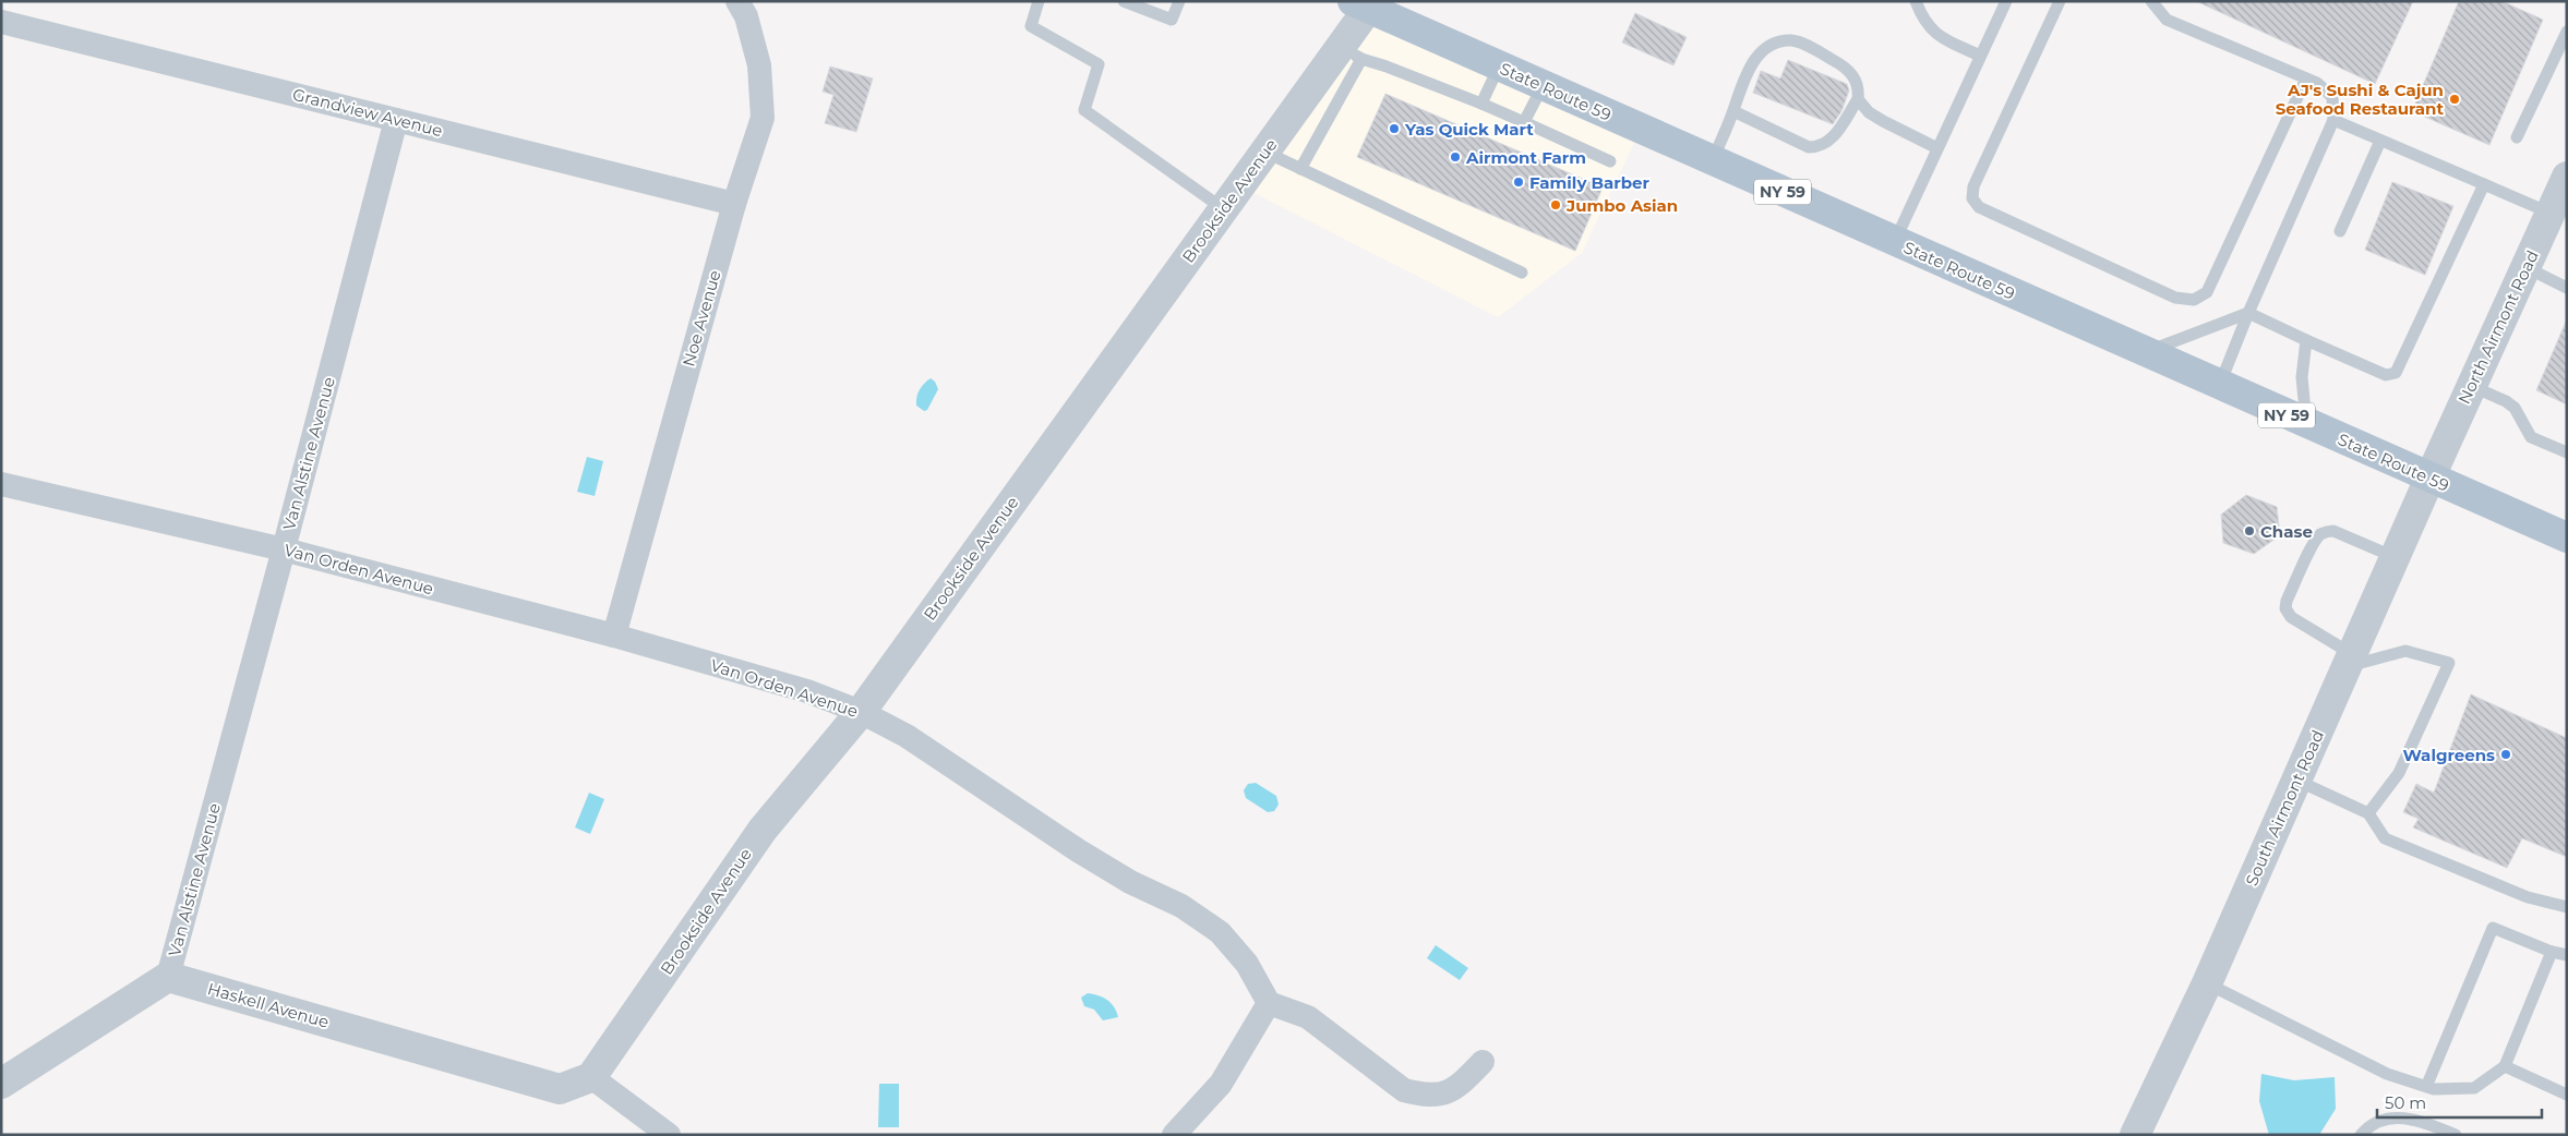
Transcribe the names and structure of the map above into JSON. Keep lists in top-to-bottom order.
{
  "streets": {
    "main road": ["State Route 59", "NY 59"],
    "street": [
      "Grandview Avenue",
      "Brookside Avenue",
      "Noe Avenue",
      "North Airmont Road",
      "Van Alstine Avenue",
      "Van Orden Avenue",
      "South Airmont Road",
      "Haskell Avenue"
    ]
  },
  "crossings": [
    ["State Route 59", "Brookside Avenue"],
    ["State Route 59", "North Airmont Road"],
    ["State Route 59", "South Airmont Road"],
    ["Grandview Avenue", "Noe Avenue"],
    ["Grandview Avenue", "Van Alstine Avenue"],
    ["Brookside Avenue", "Van Orden Avenue"],
    ["Brookside Avenue", "Haskell Avenue"],
    ["Noe Avenue", "Van Orden Avenue"],
    ["North Airmont Road", "South Airmont Road"],
    ["Van Alstine Avenue", "Van Orden Avenue"],
    ["Van Alstine Avenue", "Haskell Avenue"]
  ],
  "places": [
    "AJ's Sushi & Cajun Seafood Restaurant",
    "Yas Quick Mart",
    "Airmont Farm",
    "Family Barber",
    "Jumbo Asian",
    "Chase",
    "Walgreens"
  ],
  "scale_bar": "50 m"
}
